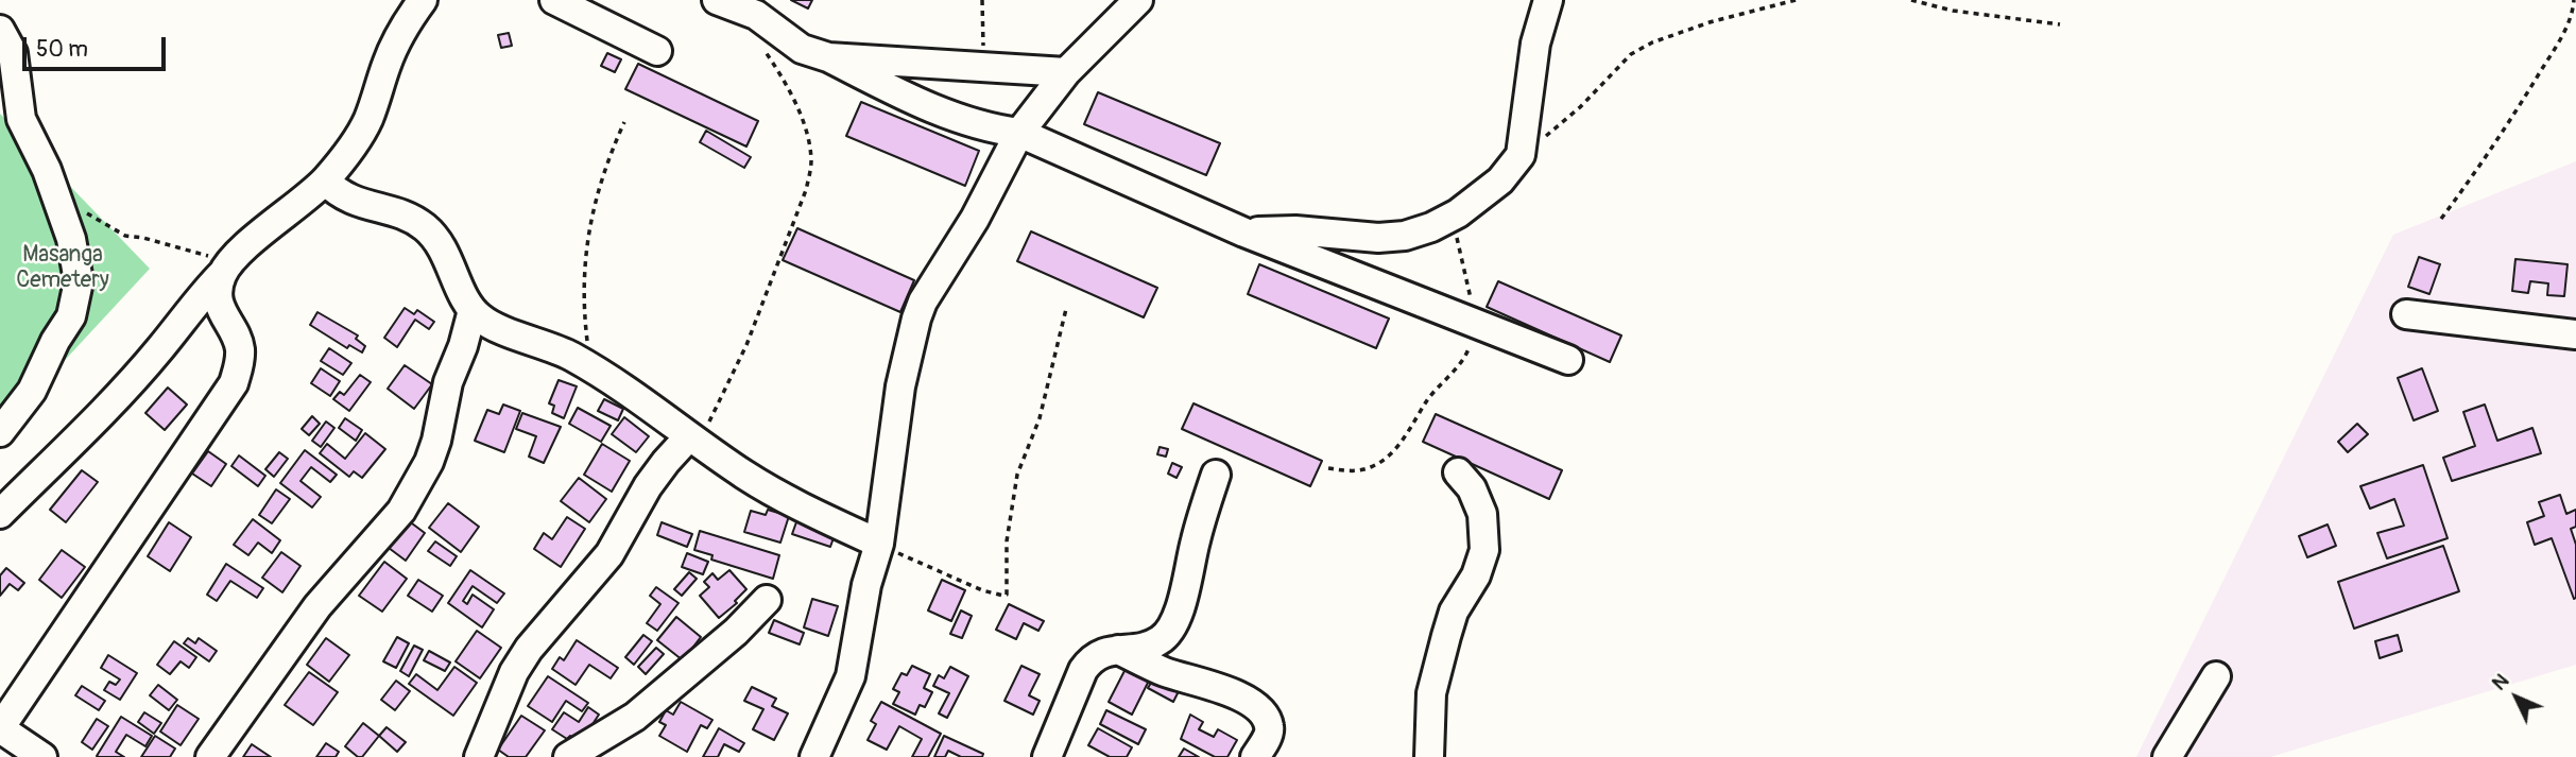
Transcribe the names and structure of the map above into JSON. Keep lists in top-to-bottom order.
{
  "parks": ["Masanga Cemetery"],
  "scale_bar": "50 m",
  "north": "top left"
}
